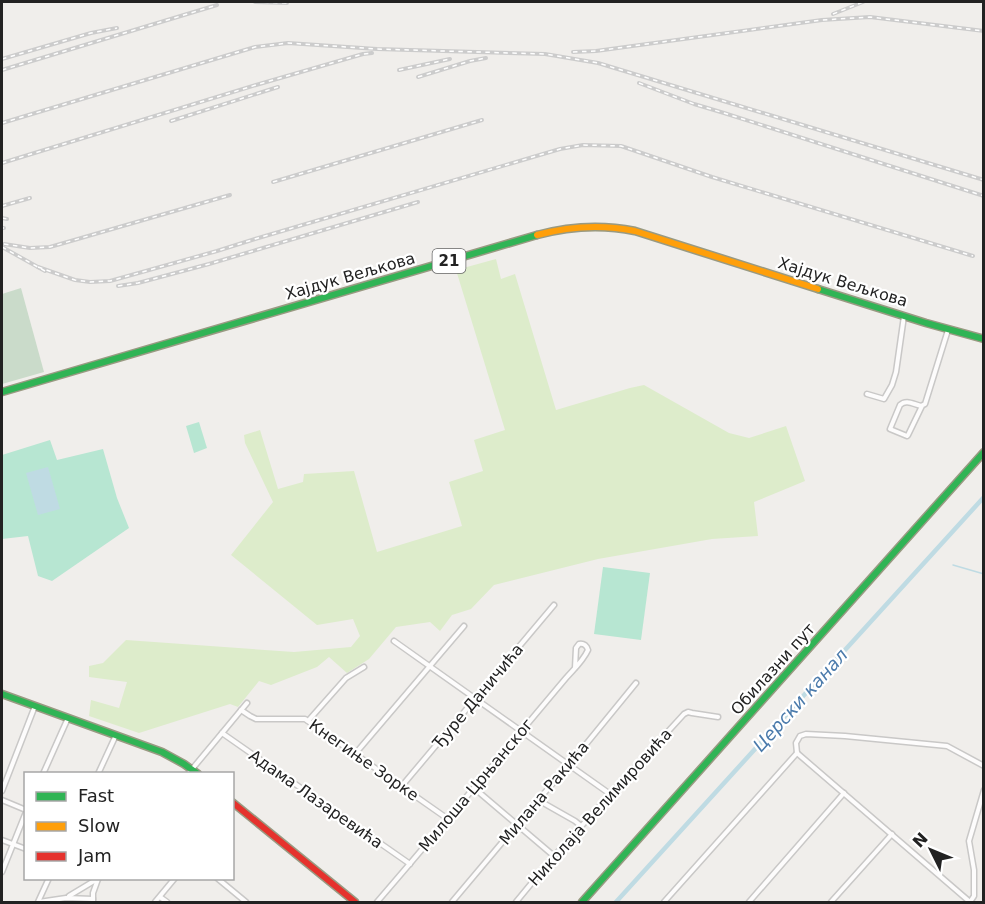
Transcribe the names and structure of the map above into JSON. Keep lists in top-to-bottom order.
{
  "streets": {
    "main road": ["21", "Хајдук Вељкова", "Обилазни пут"],
    "street": [
      "Ђуре Даничића",
      "Кнегиње Зорке",
      "Милоша Црњанског",
      "Милана Ракића",
      "Адама Лазаревића",
      "Николаја Велимировића"
    ]
  },
  "crossings": [
    ["Ђуре Даничића", "Кнегиње Зорке"],
    ["Кнегиње Зорке", "Милоша Црњанског"],
    ["Милоша Црњанског", "Адама Лазаревића"]
  ],
  "water": ["Церски канал"],
  "legend": ["Fast", "Slow", "Jam"],
  "north": "top left"
}
